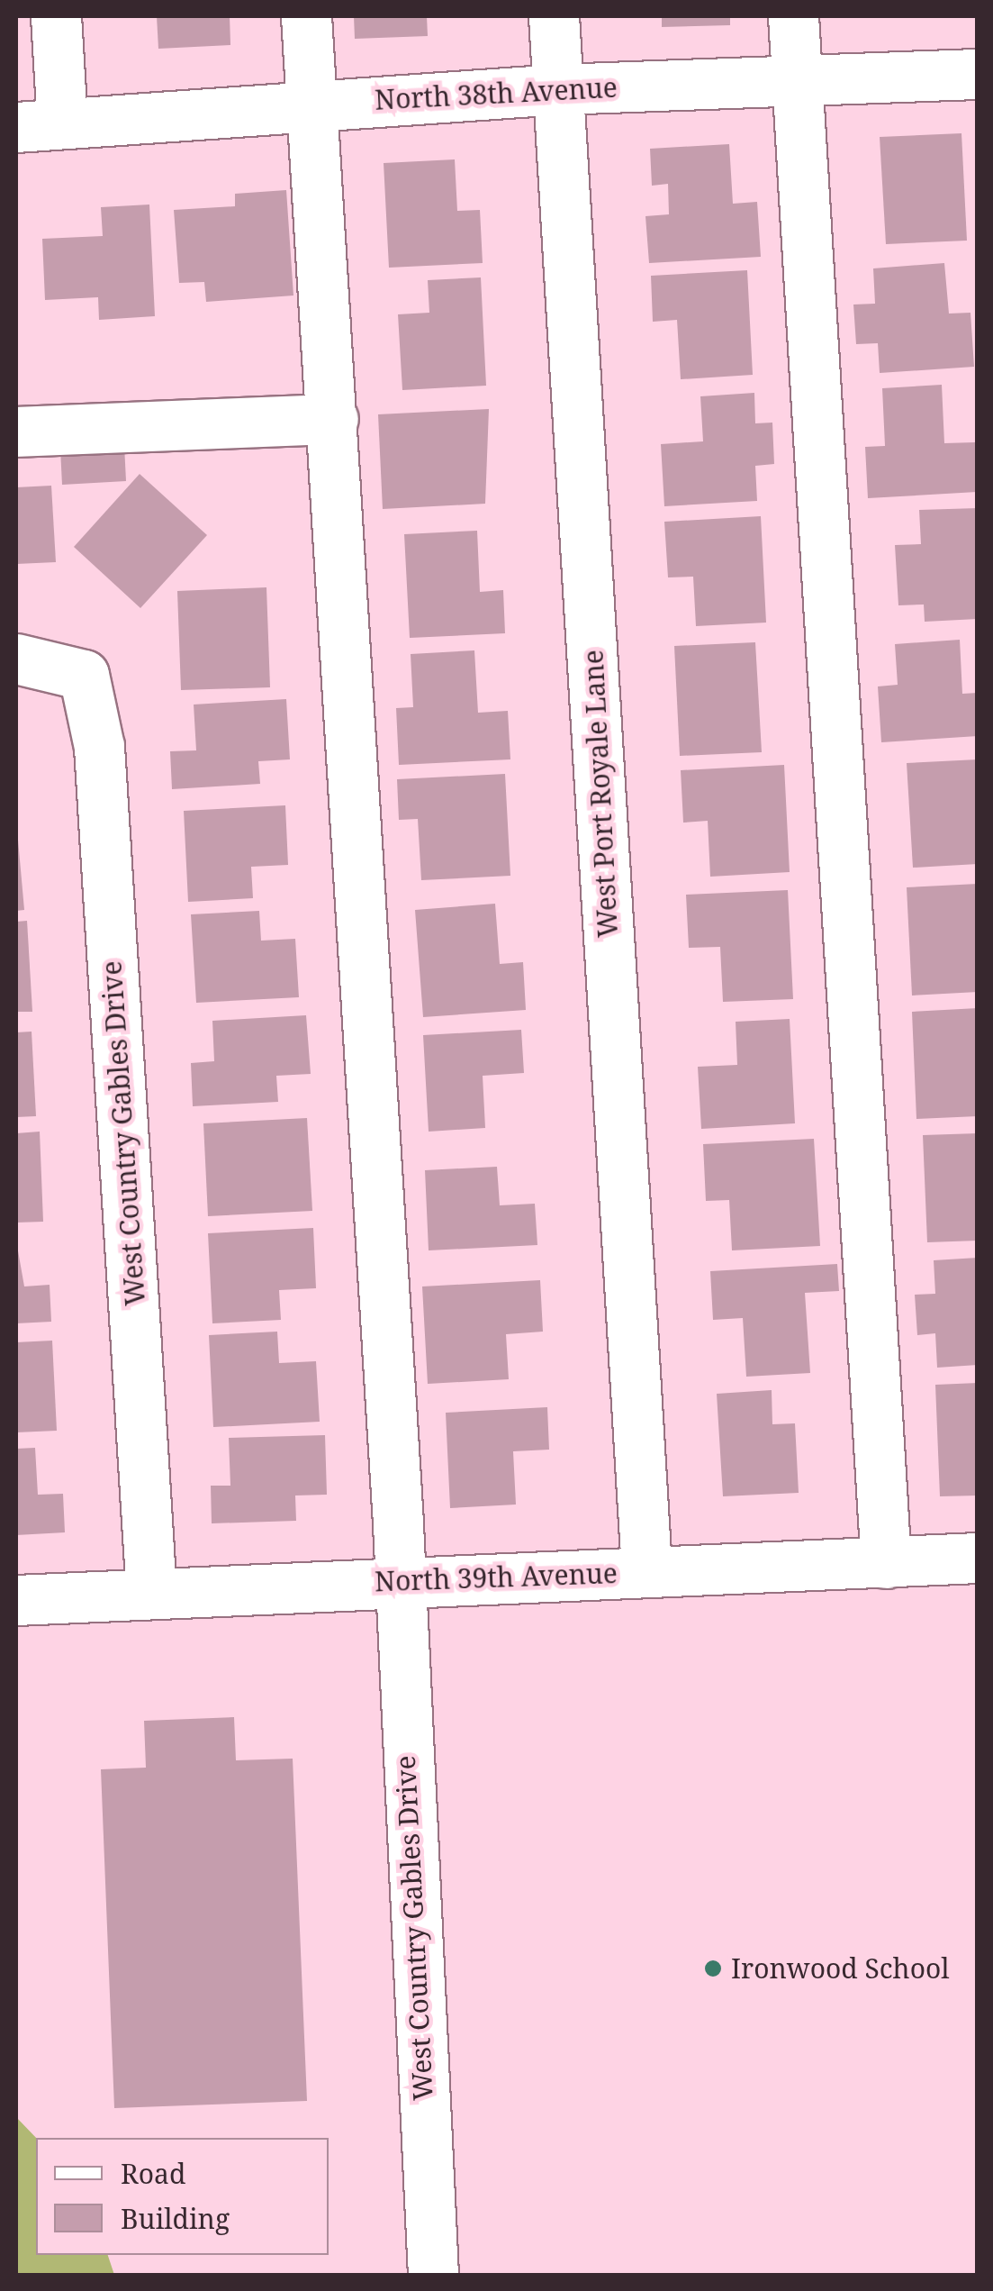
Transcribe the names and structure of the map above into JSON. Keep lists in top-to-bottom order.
{
  "streets": {
    "street": [
      "North 38th Avenue",
      "West Port Royale Lane",
      "West Country Gables Drive",
      "North 39th Avenue"
    ]
  },
  "crossings": [
    ["North 38th Avenue", "West Port Royale Lane"],
    ["North 38th Avenue", "West Country Gables Drive"],
    ["West Port Royale Lane", "North 39th Avenue"],
    ["West Country Gables Drive", "North 39th Avenue"]
  ],
  "places": ["Ironwood School"],
  "legend": ["Road", "Building"]
}
